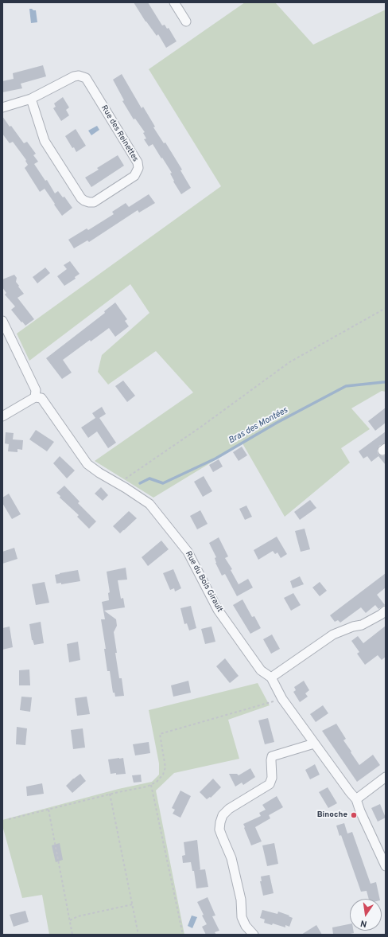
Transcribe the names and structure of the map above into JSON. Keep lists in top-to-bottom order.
{
  "streets": {
    "street": ["Rue des Reinettes", "Rue du Bois Girault"]
  },
  "water": ["Bras des Montées"],
  "places": ["Binoche"],
  "north": "bottom"
}
